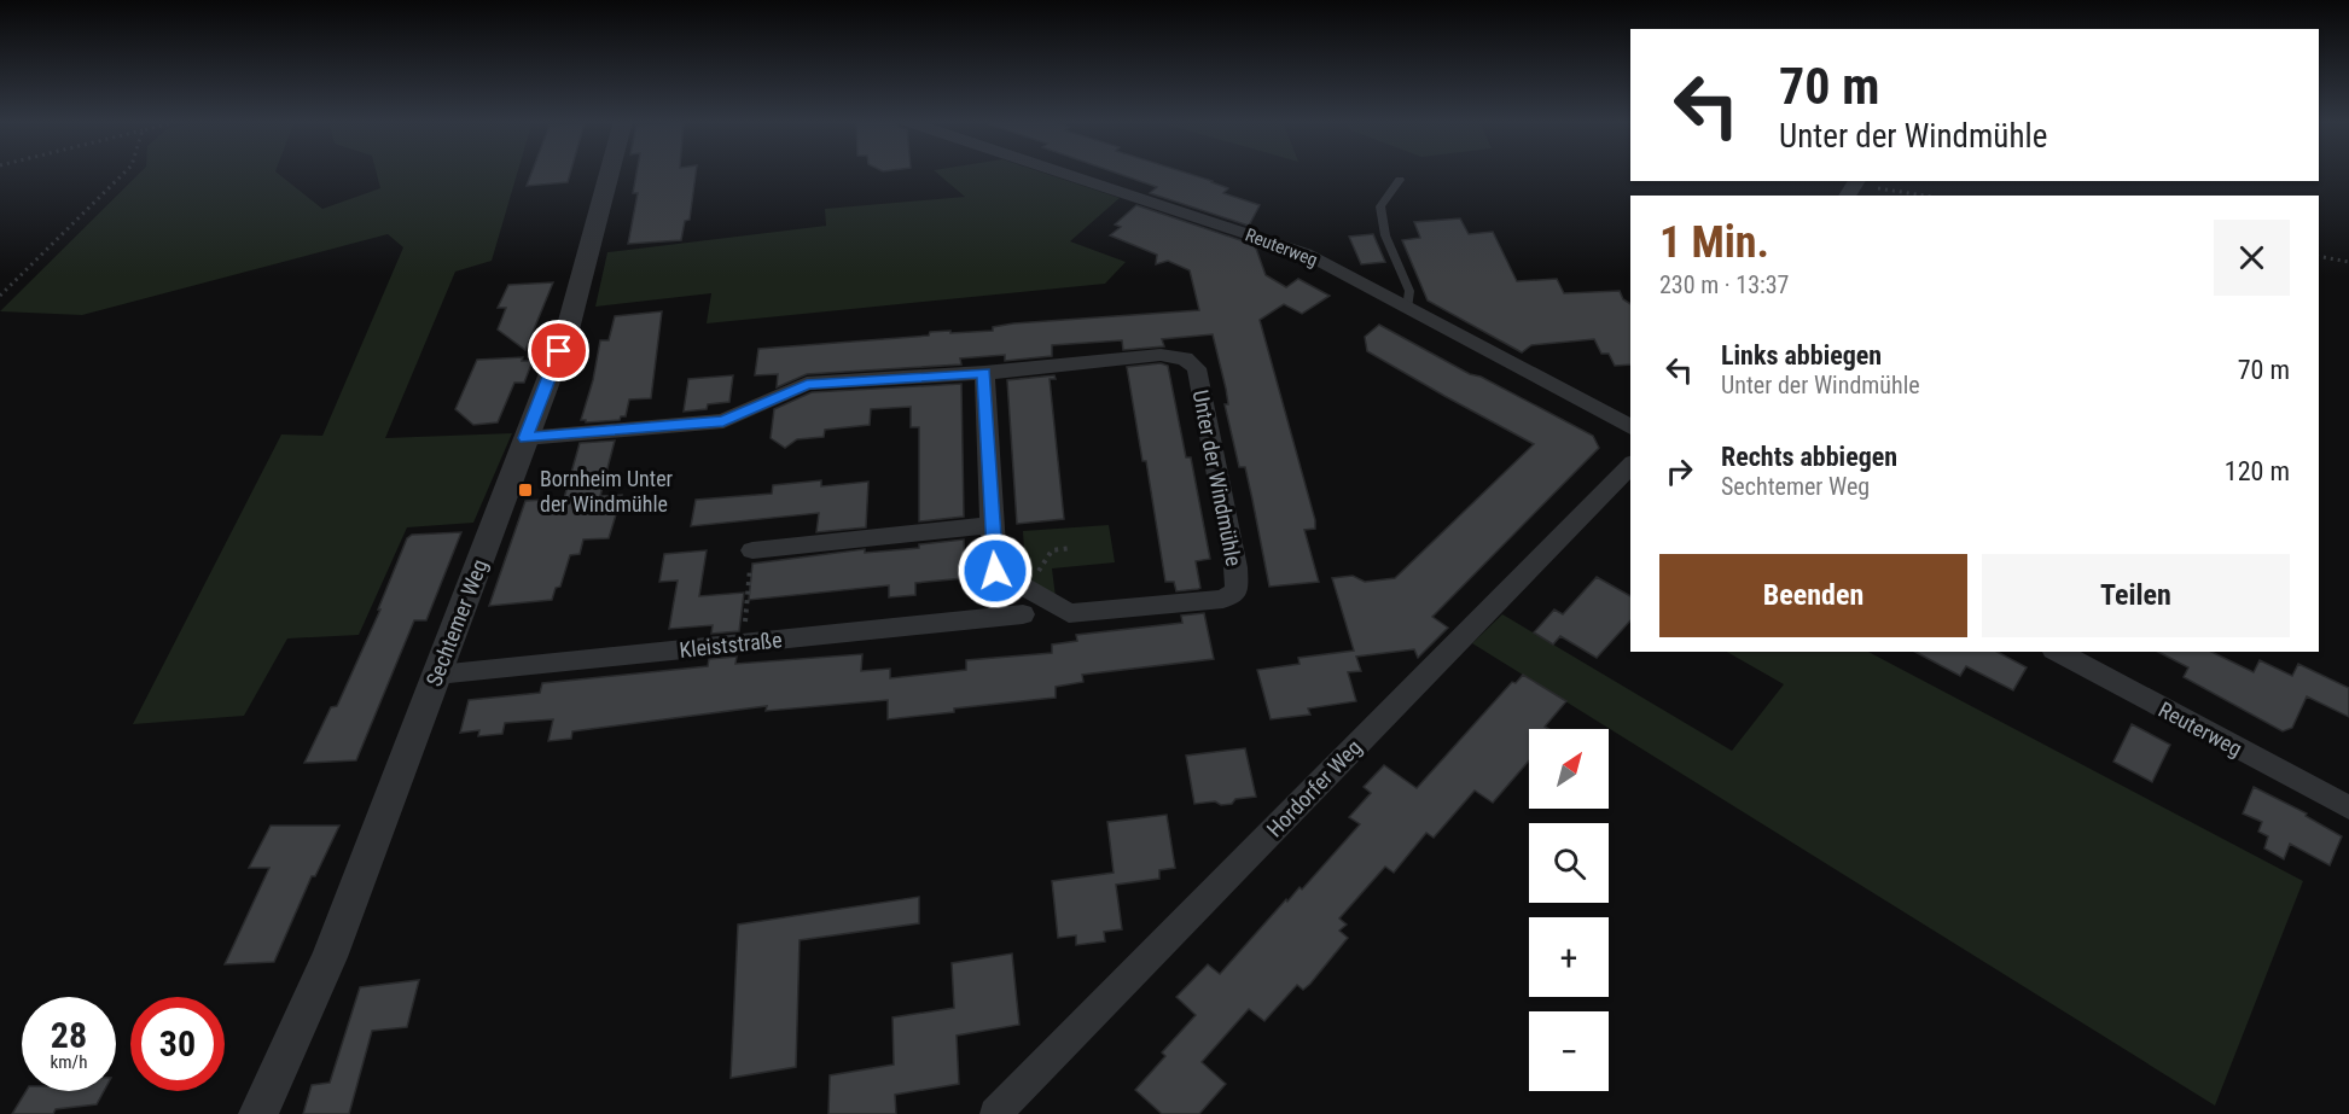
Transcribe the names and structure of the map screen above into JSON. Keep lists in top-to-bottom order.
{
  "streets": {
    "street": [
      "Reuterweg",
      "Unter der Windmühle",
      "Sechtemer Weg",
      "Kleiststraße",
      "Hordorfer Weg"
    ]
  },
  "crossings": [
    ["Unter der Windmühle", "Sechtemer Weg"],
    ["Sechtemer Weg", "Kleiststraße"]
  ],
  "places": {
    "transit": ["Bornheim Unter der Windmühle"]
  },
  "north": "top right",
  "page": {
    "turn": ["70 m", "Unter der Windmühle"],
    "heading": ["1 Min.", "230 m · 13:37"],
    "list": [
      {
        "name": "Links abbiegen",
        "note": "Unter der Windmühle",
        "value": "70 m"
      },
      {
        "name": "Rechts abbiegen",
        "note": "Sechtemer Weg",
        "value": "120 m"
      }
    ],
    "buttons": ["Beenden", "Teilen"],
    "map_buttons": ["+", "−"],
    "speed": "28 km/h",
    "limit": "30"
  }
}
